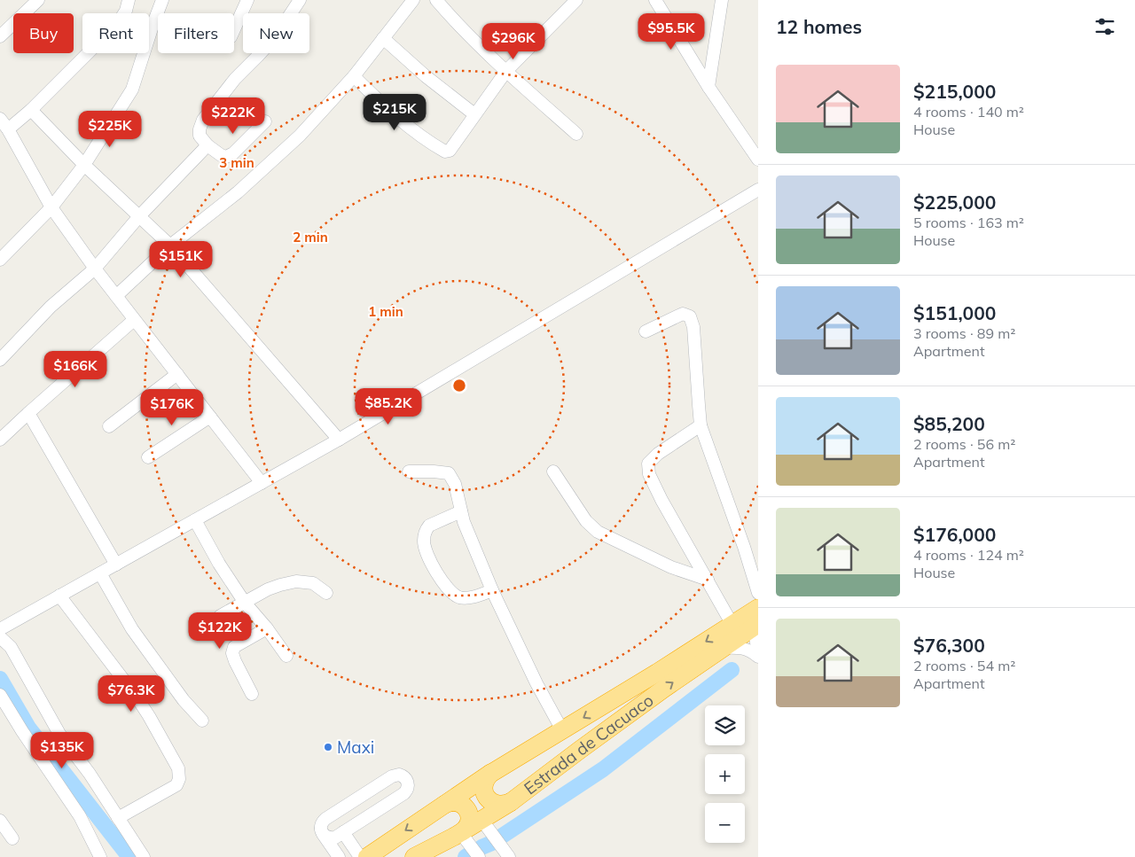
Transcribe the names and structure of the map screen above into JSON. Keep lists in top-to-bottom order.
{
  "streets": {
    "highway": ["Estrada de Cacuaco"]
  },
  "places": ["Maxi"],
  "page": {
    "heading": "12 homes",
    "price": [
      "$95.5K",
      "$296K",
      "$215K",
      "$222K",
      "$225K",
      "$151K",
      "$166K",
      "$85.2K",
      "$176K",
      "$122K",
      "$76.3K",
      "$135K"
    ],
    "chip": [
      "Buy",
      "Rent",
      "Filters",
      "New"
    ],
    "list": [
      {
        "name": "$215,000",
        "note": "4 rooms · 140 m² · House"
      },
      {
        "name": "$225,000",
        "note": "5 rooms · 163 m² · House"
      },
      {
        "name": "$151,000",
        "note": "3 rooms · 89 m² · Apartment"
      },
      {
        "name": "$85,200",
        "note": "2 rooms · 56 m² · Apartment"
      },
      {
        "name": "$176,000",
        "note": "4 rooms · 124 m² · House"
      },
      {
        "name": "$76,300",
        "note": "2 rooms · 54 m² · Apartment"
      }
    ],
    "map_buttons": ["+", "−"]
  },
  "rings": ["3 min", "2 min", "1 min"]
}
